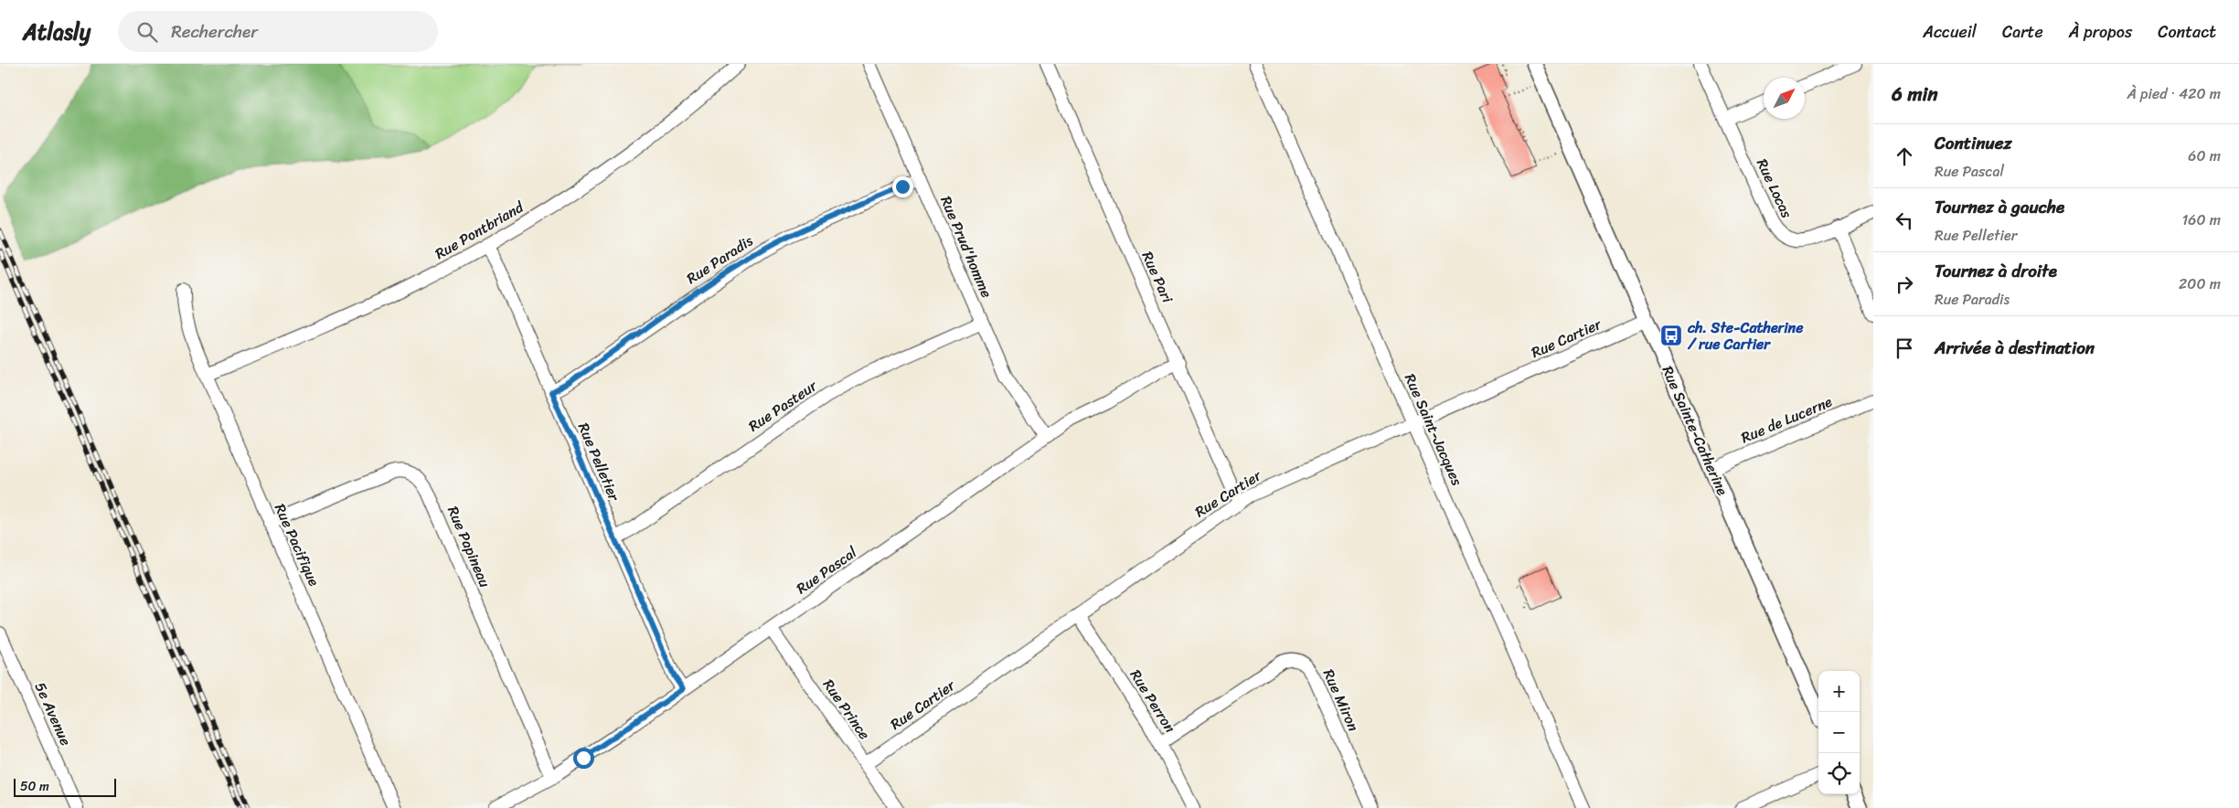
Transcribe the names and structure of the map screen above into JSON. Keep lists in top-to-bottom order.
{
  "streets": {
    "street": [
      "Rue Locas",
      "Rue Pontbriand",
      "Rue Prud'homme",
      "Rue Paradis",
      "Rue Pari",
      "Rue Cartier",
      "Rue Pasteur",
      "Rue de Lucerne",
      "Rue Saint-Jacques",
      "Rue Sainte-Catherine",
      "Rue Pelletier",
      "Rue Pacifique",
      "Rue Papineau",
      "Rue Pascal",
      "Rue Miron",
      "Rue Perron",
      "Rue Prince",
      "5e Avenue"
    ]
  },
  "crossings": [
    ["Rue Pontbriand", "Rue Pelletier"],
    ["Rue Pontbriand", "Rue Pacifique"],
    ["Rue Prud'homme", "Rue Paradis"],
    ["Rue Prud'homme", "Rue Pasteur"],
    ["Rue Prud'homme", "Rue Pascal"],
    ["Rue Paradis", "Rue Pelletier"],
    ["Rue Pari", "Rue Cartier"],
    ["Rue Pari", "Rue Pascal"],
    ["Rue Cartier", "Rue Saint-Jacques"],
    ["Rue Cartier", "Rue Sainte-Catherine"],
    ["Rue Cartier", "Rue Perron"],
    ["Rue Cartier", "Rue Prince"],
    ["Rue Pasteur", "Rue Pelletier"],
    ["Rue de Lucerne", "Rue Sainte-Catherine"],
    ["Rue Pelletier", "Rue Pascal"],
    ["Rue Pacifique", "Rue Papineau"],
    ["Rue Papineau", "Rue Pascal"],
    ["Rue Pascal", "Rue Prince"],
    ["Rue Miron", "Rue Perron"]
  ],
  "places": {
    "bus stop": ["ch. Ste-Catherine / rue Cartier"]
  },
  "scale_bar": "50 m",
  "north": "top right",
  "page": {
    "header": "Atlasly",
    "search": "Rechercher",
    "nav": [
      "Accueil",
      "Carte",
      "À propos",
      "Contact"
    ],
    "heading": ["6 min", "À pied · 420 m"],
    "list": [
      ["Continuez", "Rue Pascal", "60 m"],
      ["Tournez à gauche", "Rue Pelletier", "160 m"],
      ["Tournez à droite", "Rue Paradis", "200 m"],
      "Arrivée à destination"
    ],
    "map_buttons": ["+", "−"],
    "scale": "50 m"
  }
}
